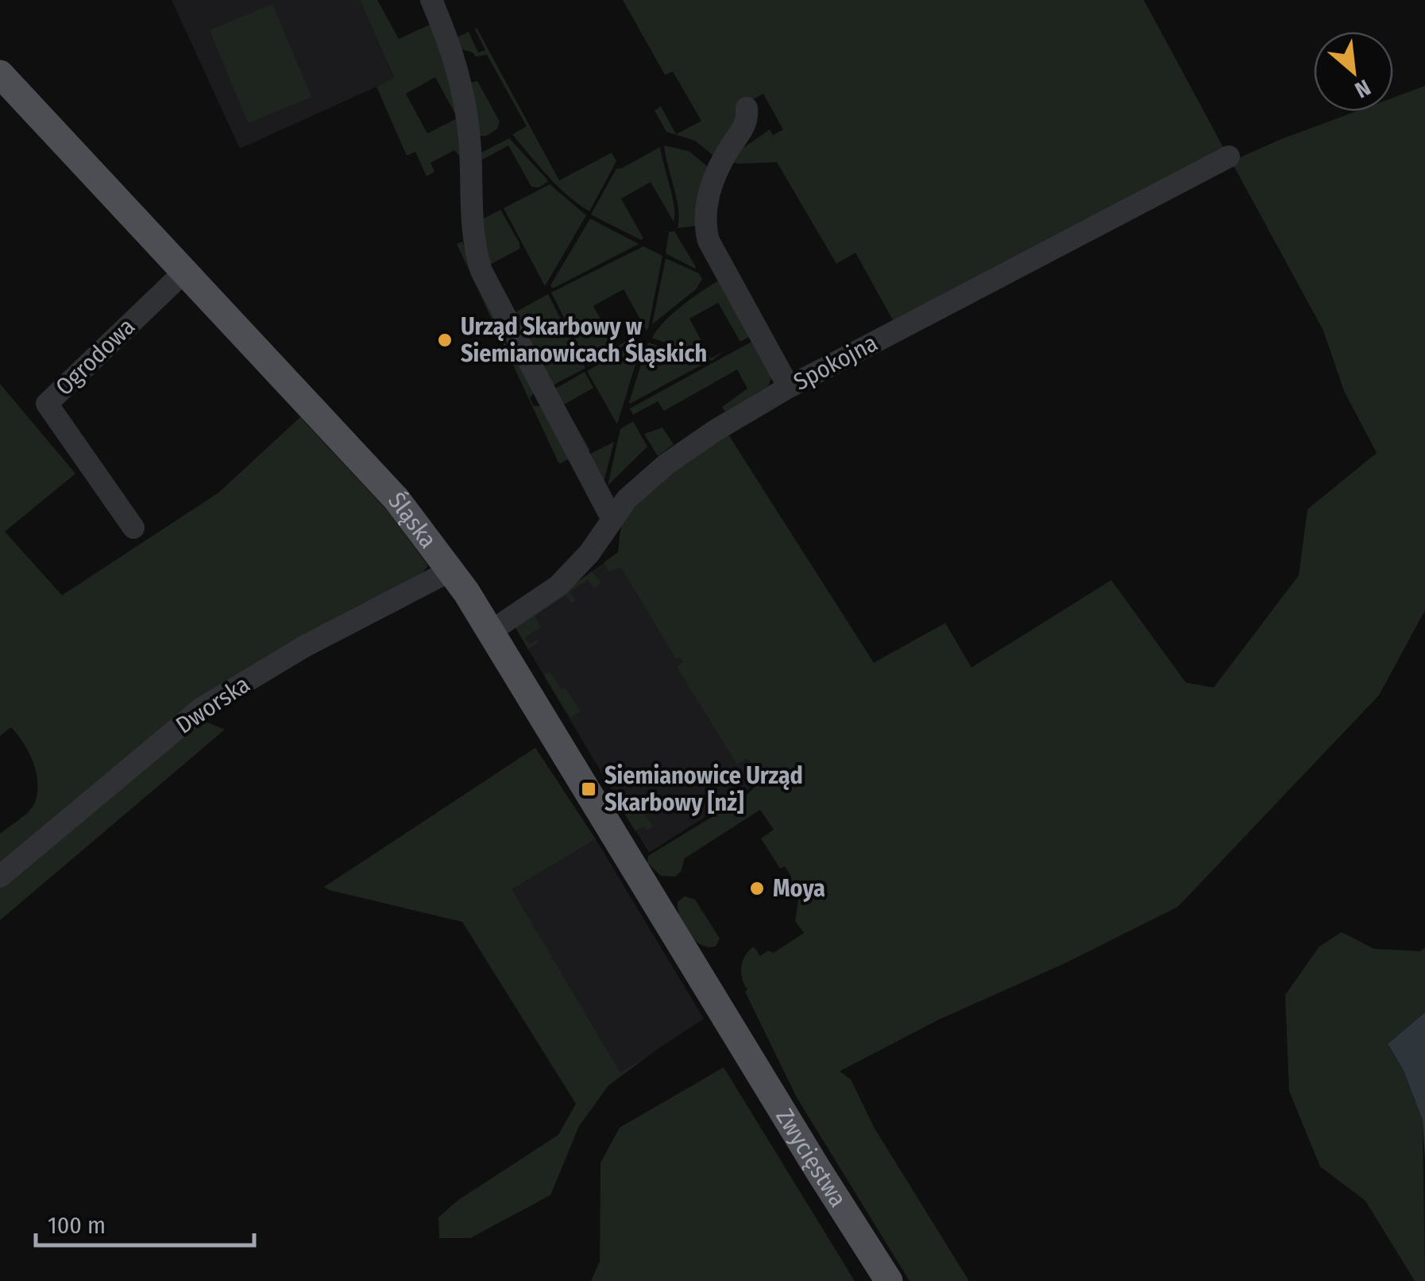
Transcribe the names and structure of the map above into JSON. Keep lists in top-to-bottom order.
{
  "streets": {
    "main road": ["Śląska", "Zwycięstwa"],
    "street": ["Ogrodowa", "Spokojna", "Dworska"]
  },
  "crossings": [
    ["Ogrodowa", "Śląska"],
    ["Spokojna", "Śląska"],
    ["Śląska", "Dworska"],
    ["Śląska", "Zwycięstwa"]
  ],
  "places": {
    "other": ["Urząd Skarbowy w Siemianowicach Śląskich", "Moya"],
    "transit": ["Siemianowice Urząd Skarbowy [nż]"]
  },
  "scale_bar": "100 m",
  "north": "bottom right"
}
